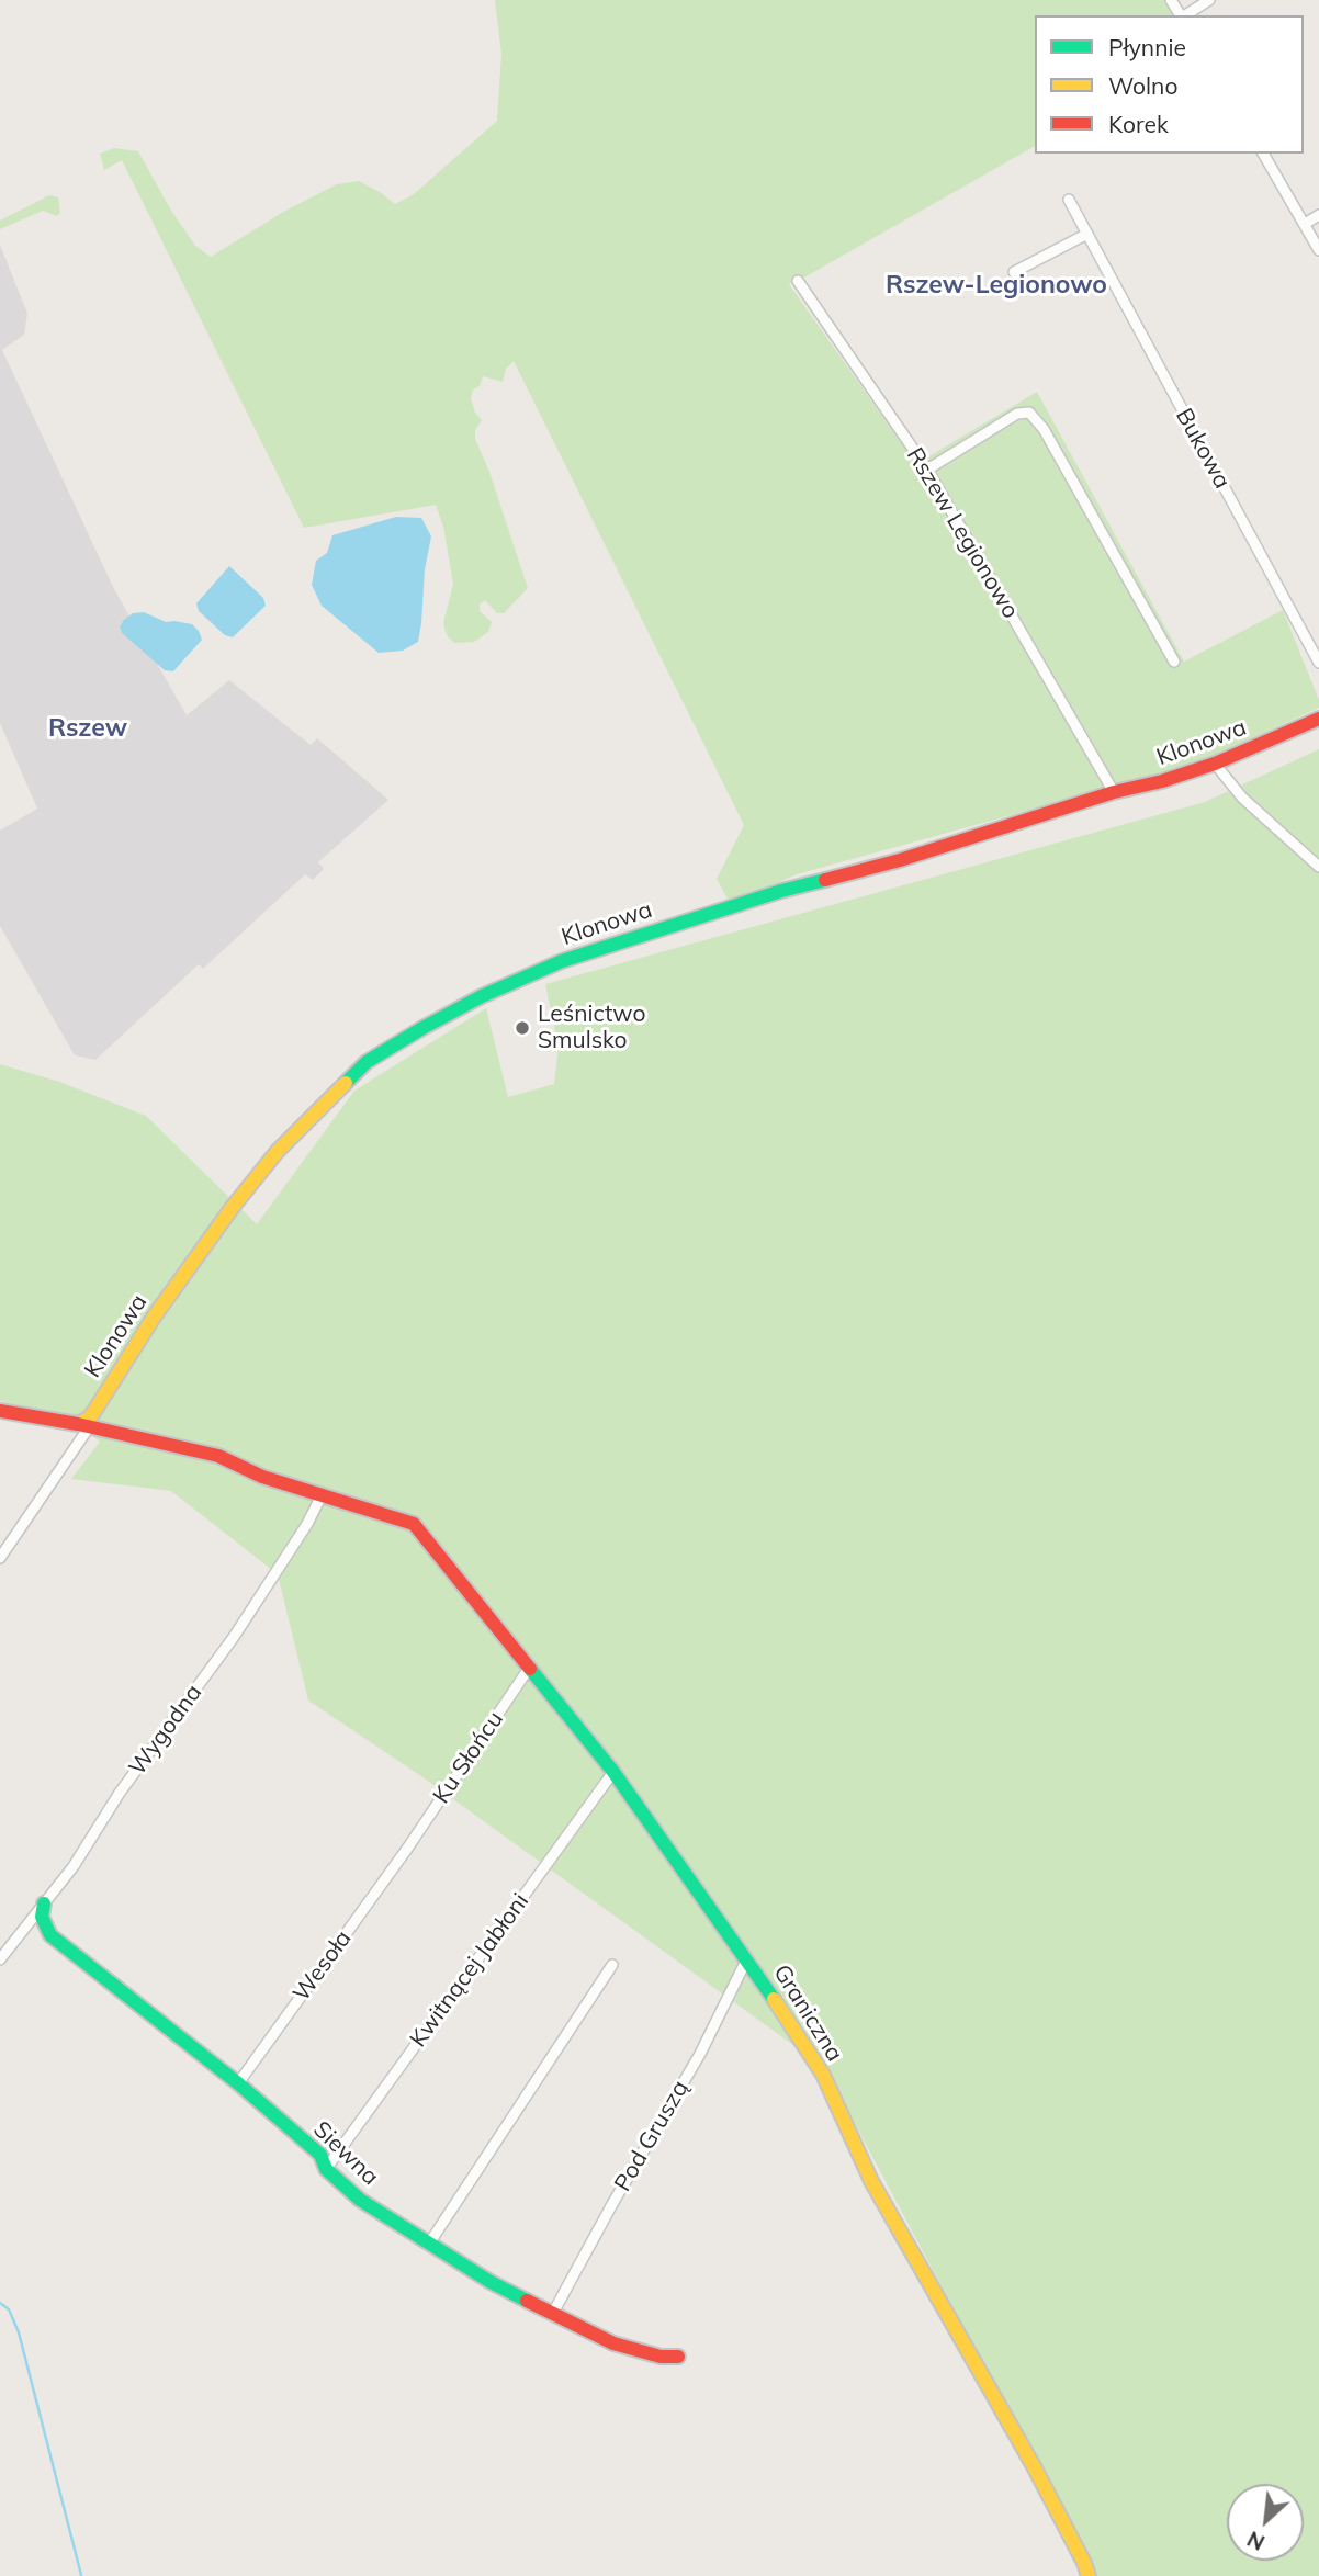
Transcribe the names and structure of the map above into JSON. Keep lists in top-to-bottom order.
{
  "streets": {
    "street": [
      "Bukowa",
      "Rszew Legionowo",
      "Klonowa",
      "Wygodna",
      "Ku Słońcu",
      "Wesoła",
      "Kwitnącej Jabłoni",
      "Graniczna",
      "Pod Gruszą",
      "Siewna"
    ]
  },
  "crossings": [
    ["Rszew Legionowo", "Klonowa"],
    ["Wygodna", "Graniczna"],
    ["Wygodna", "Siewna"],
    ["Ku Słońcu", "Wesoła"],
    ["Ku Słońcu", "Graniczna"],
    ["Wesoła", "Siewna"],
    ["Kwitnącej Jabłoni", "Graniczna"],
    ["Kwitnącej Jabłoni", "Siewna"],
    ["Graniczna", "Pod Gruszą"],
    ["Pod Gruszą", "Siewna"]
  ],
  "districts": ["Rszew-Legionowo", "Rszew"],
  "places": ["Leśnictwo Smulsko"],
  "legend": ["Płynnie", "Wolno", "Korek"],
  "north": "bottom left"
}
